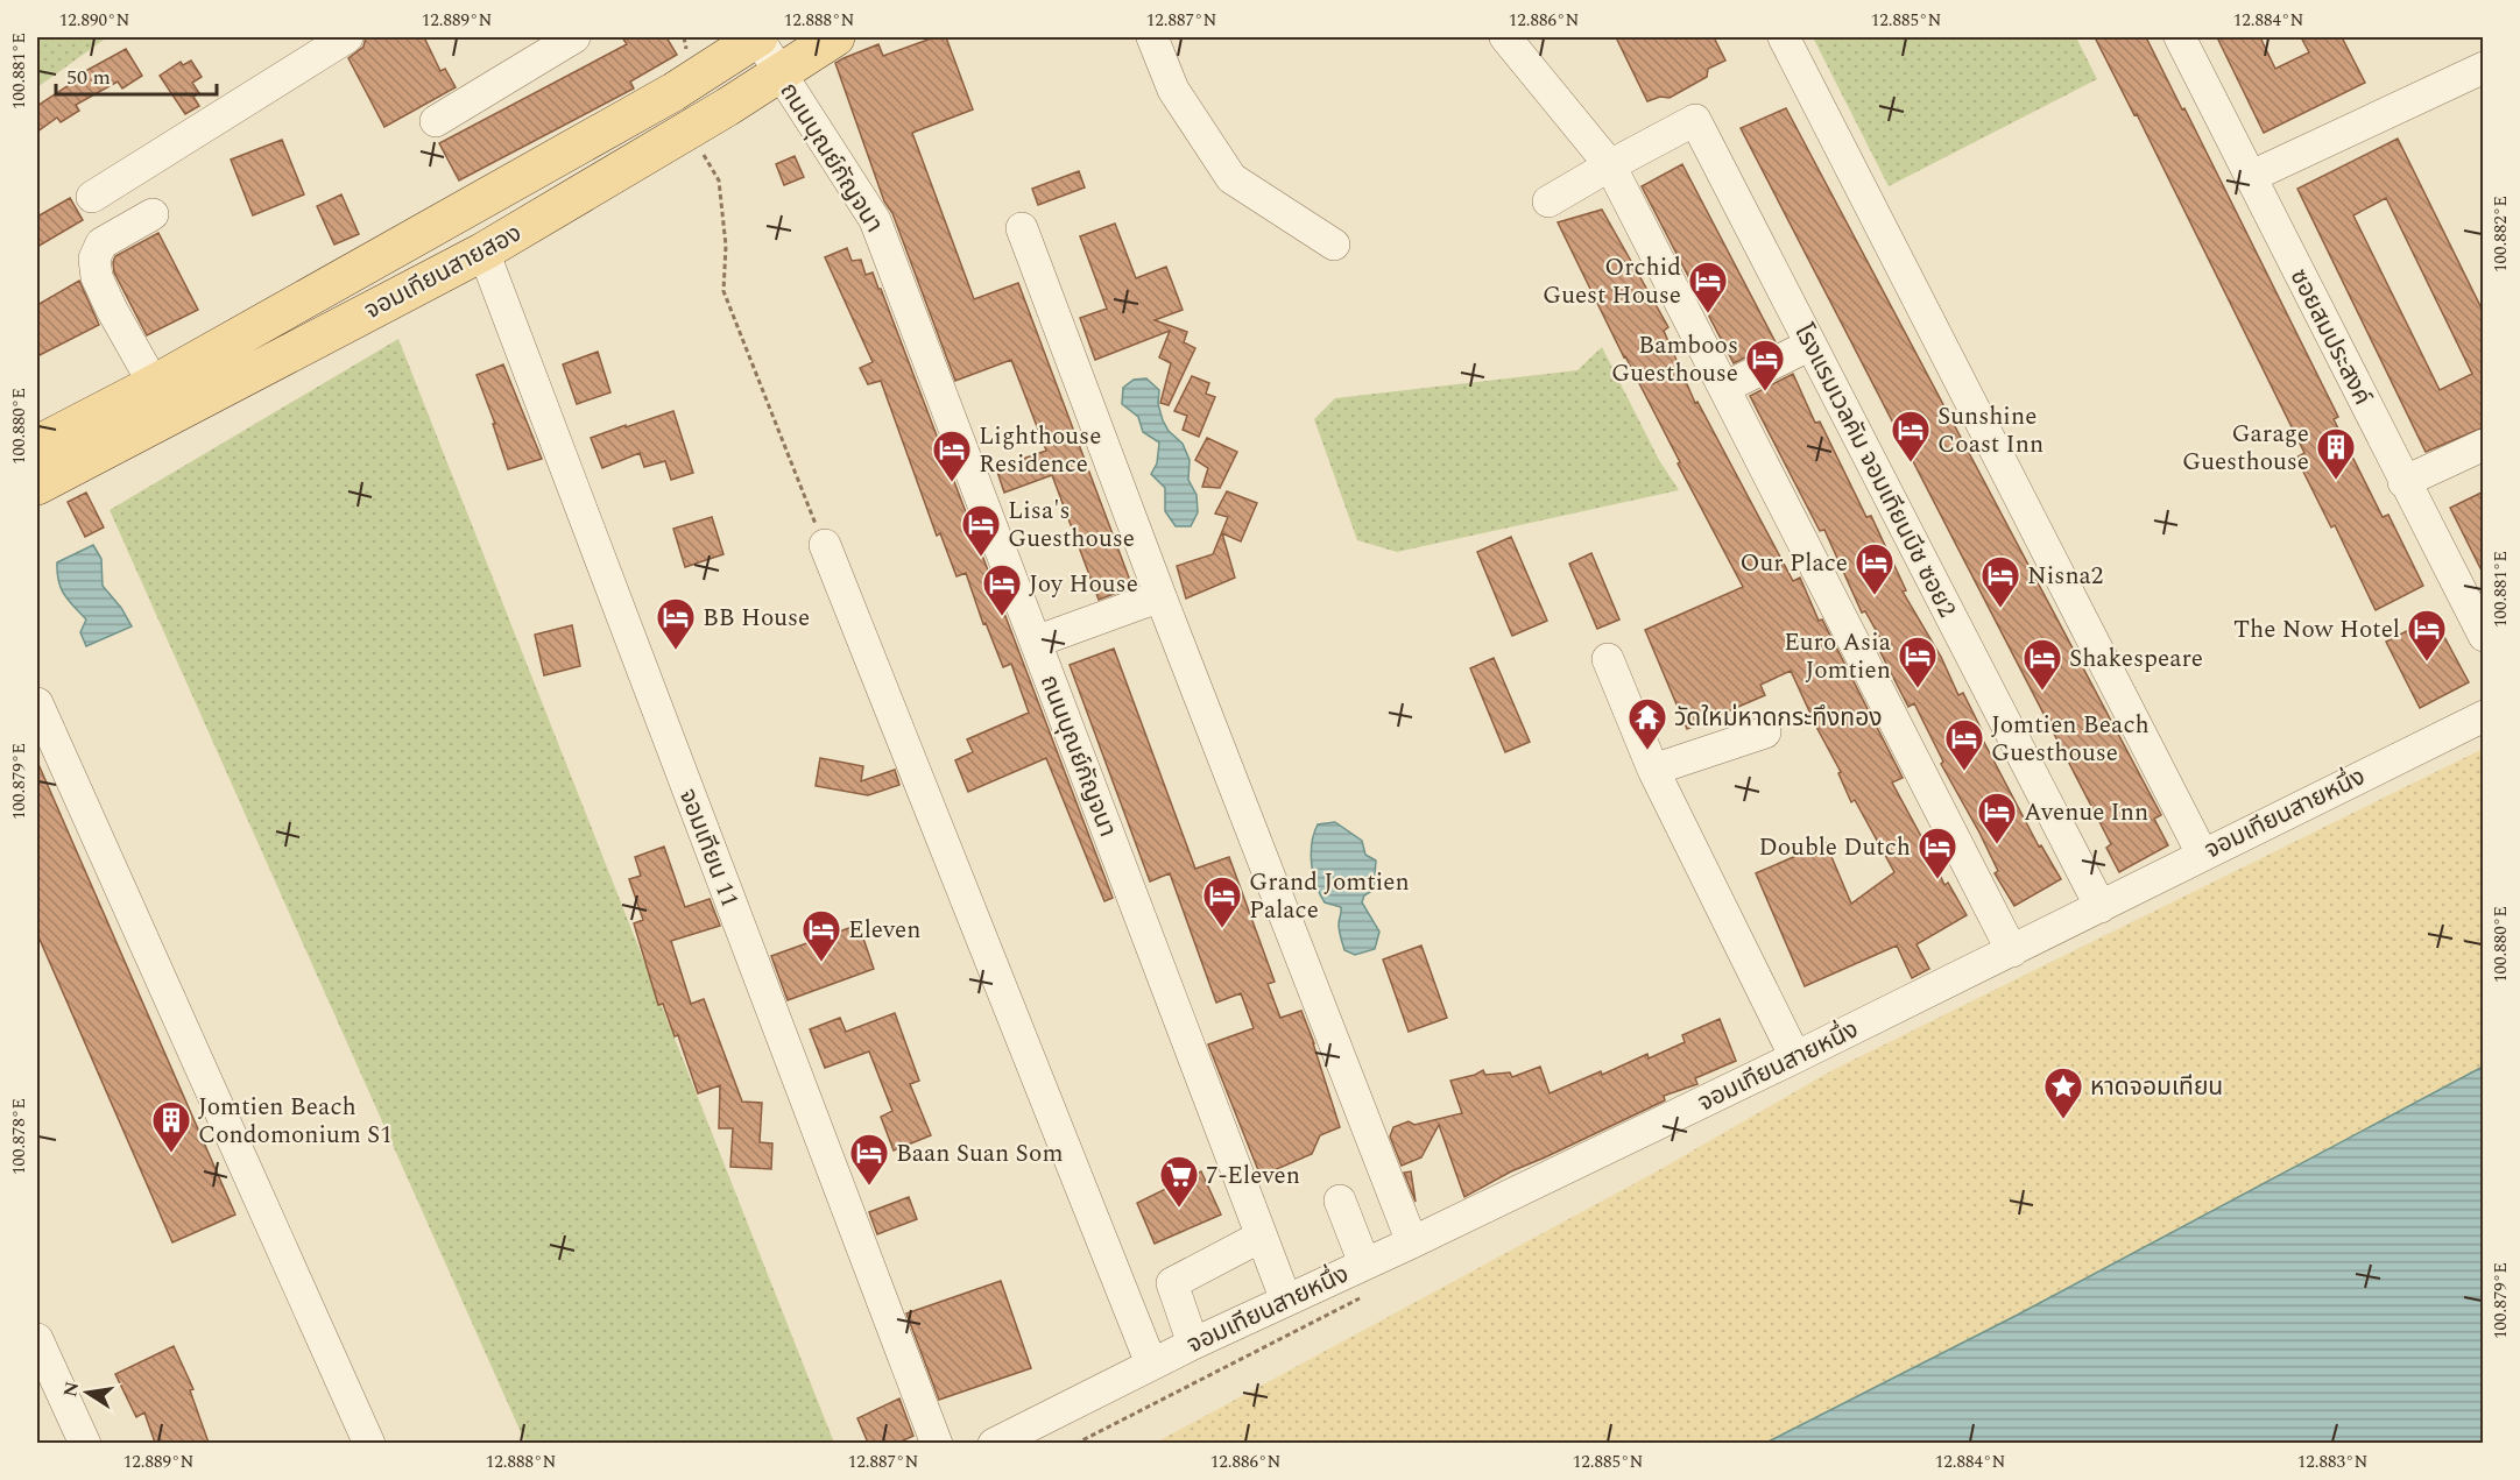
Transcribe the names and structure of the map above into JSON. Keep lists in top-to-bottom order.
{
  "streets": {
    "main road": ["จอมเทียนสายสอง"],
    "street": [
      "ถนนบุณย์กัญจนา",
      "ซอยสมประสงค์",
      "โรงแรมเวลคัม จอมเทียนบีช ซอย2",
      "จอมเทียนสายหนึ่ง",
      "จอมเทียน 11"
    ]
  },
  "crossings": [
    ["ถนนบุณย์กัญจนา", "จอมเทียนสายสอง"],
    ["ถนนบุณย์กัญจนา", "จอมเทียนสายหนึ่ง"],
    ["จอมเทียนสายสอง", "จอมเทียน 11"],
    ["โรงแรมเวลคัม จอมเทียนบีช ซอย2", "จอมเทียนสายหนึ่ง"]
  ],
  "places": {
    "hotel": [
      "Orchid Guest House",
      "Bamboos Guesthouse",
      "Sunshine Coast Inn",
      "Lighthouse Residence",
      "Lisa's Guesthouse",
      "Our Place",
      "Nisna2",
      "Joy House",
      "BB House",
      "The Now Hotel",
      "Euro Asia Jomtien",
      "Shakespeare",
      "Jomtien Beach Guesthouse",
      "Avenue Inn",
      "Double Dutch",
      "Grand Jomtien Palace",
      "Eleven",
      "Baan Suan Som"
    ],
    "building": ["Garage Guesthouse", "Jomtien Beach Condomonium S1"],
    "temple": ["วัดใหม่หาดกระทึงทอง"],
    "place": ["หาดจอมเทียน"],
    "supermarket": ["7-Eleven"]
  },
  "scale_bar": "50 m",
  "north": "left",
  "coordinates": [
    "12.890°N",
    "12.889°N",
    "12.888°N",
    "12.887°N",
    "12.886°N",
    "12.885°N",
    "12.884°N",
    "100.881°E",
    "100.882°E",
    "100.880°E",
    "100.879°E",
    "100.878°E",
    "12.883°N"
  ]
}
